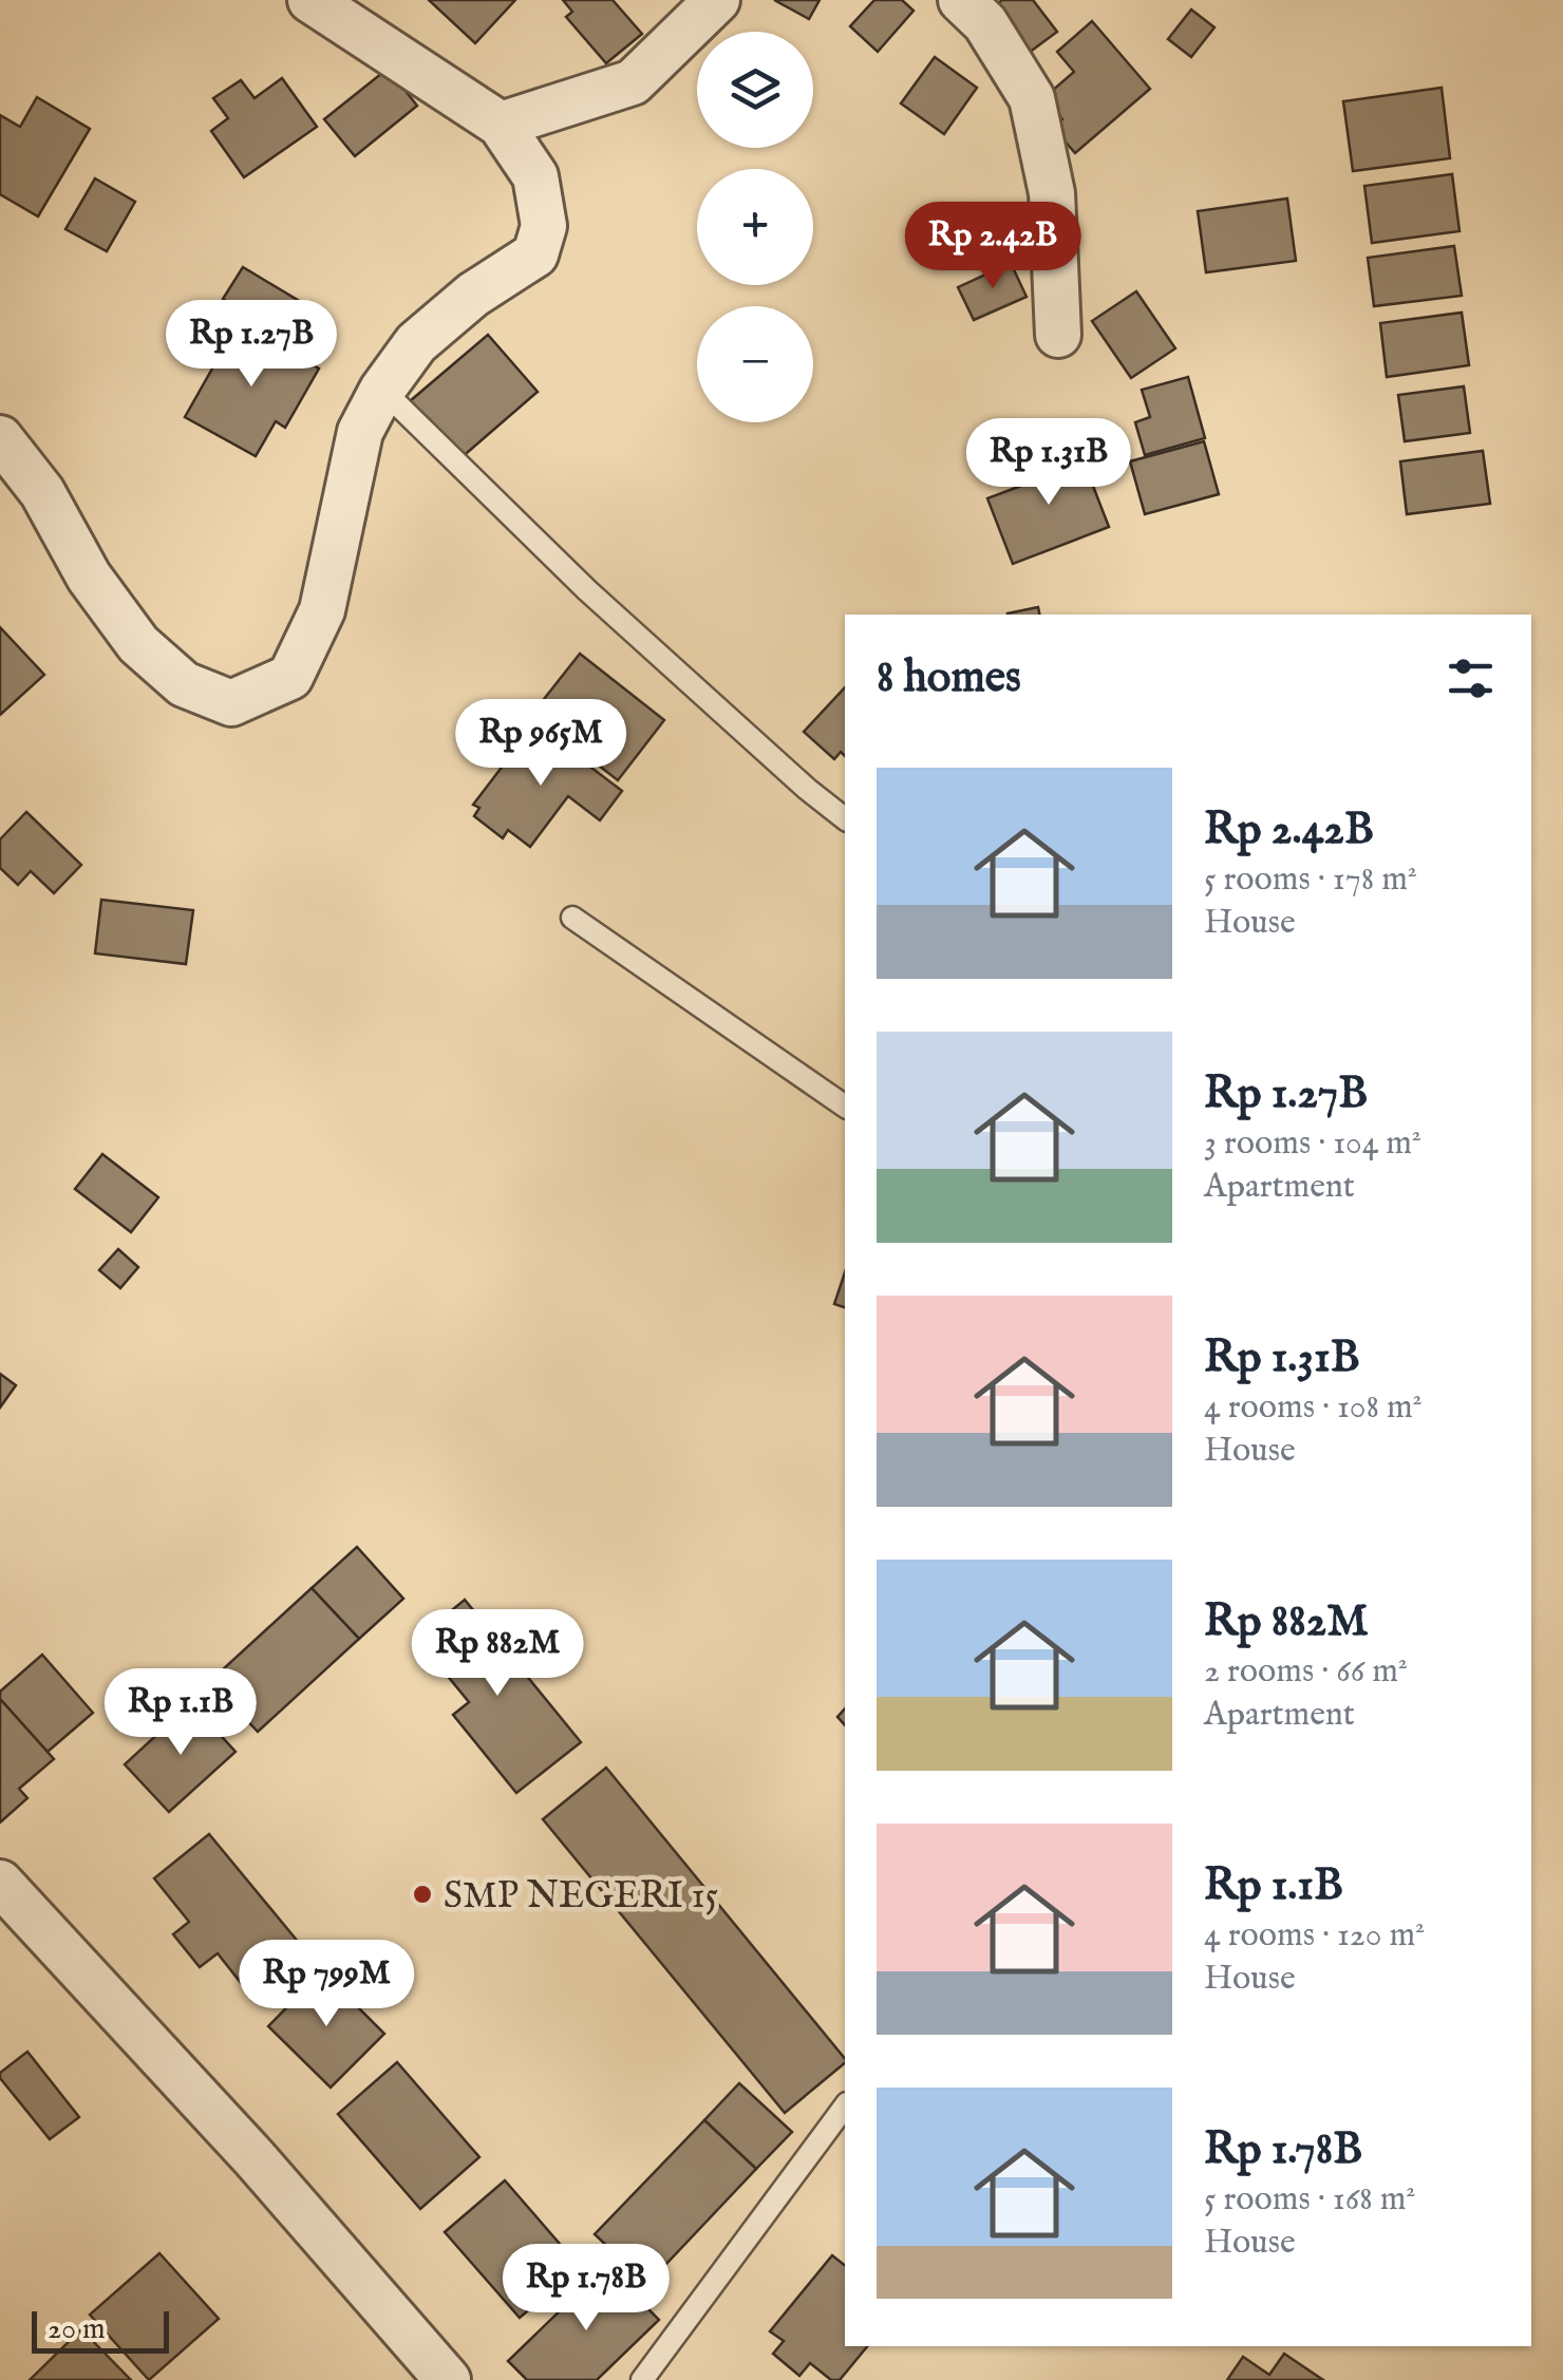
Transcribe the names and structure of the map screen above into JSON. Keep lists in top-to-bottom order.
{
  "places": ["SMP NEGERI 15"],
  "scale_bar": "20 m",
  "page": {
    "map_buttons": ["+", "−"],
    "price": [
      "Rp 2.42B",
      "Rp 1.27B",
      "Rp 1.31B",
      "Rp 965M",
      "Rp 882M",
      "Rp 1.1B",
      "Rp 799M",
      "Rp 1.78B"
    ],
    "heading": "8 homes",
    "list": [
      {
        "name": "Rp 2.42B",
        "note": "5 rooms · 178 m² · House"
      },
      {
        "name": "Rp 1.27B",
        "note": "3 rooms · 104 m² · Apartment"
      },
      {
        "name": "Rp 1.31B",
        "note": "4 rooms · 108 m² · House"
      },
      {
        "name": "Rp 882M",
        "note": "2 rooms · 66 m² · Apartment"
      },
      {
        "name": "Rp 1.1B",
        "note": "4 rooms · 120 m² · House"
      },
      {
        "name": "Rp 1.78B",
        "note": "5 rooms · 168 m² · House"
      }
    ],
    "scale": "20 m"
  }
}
